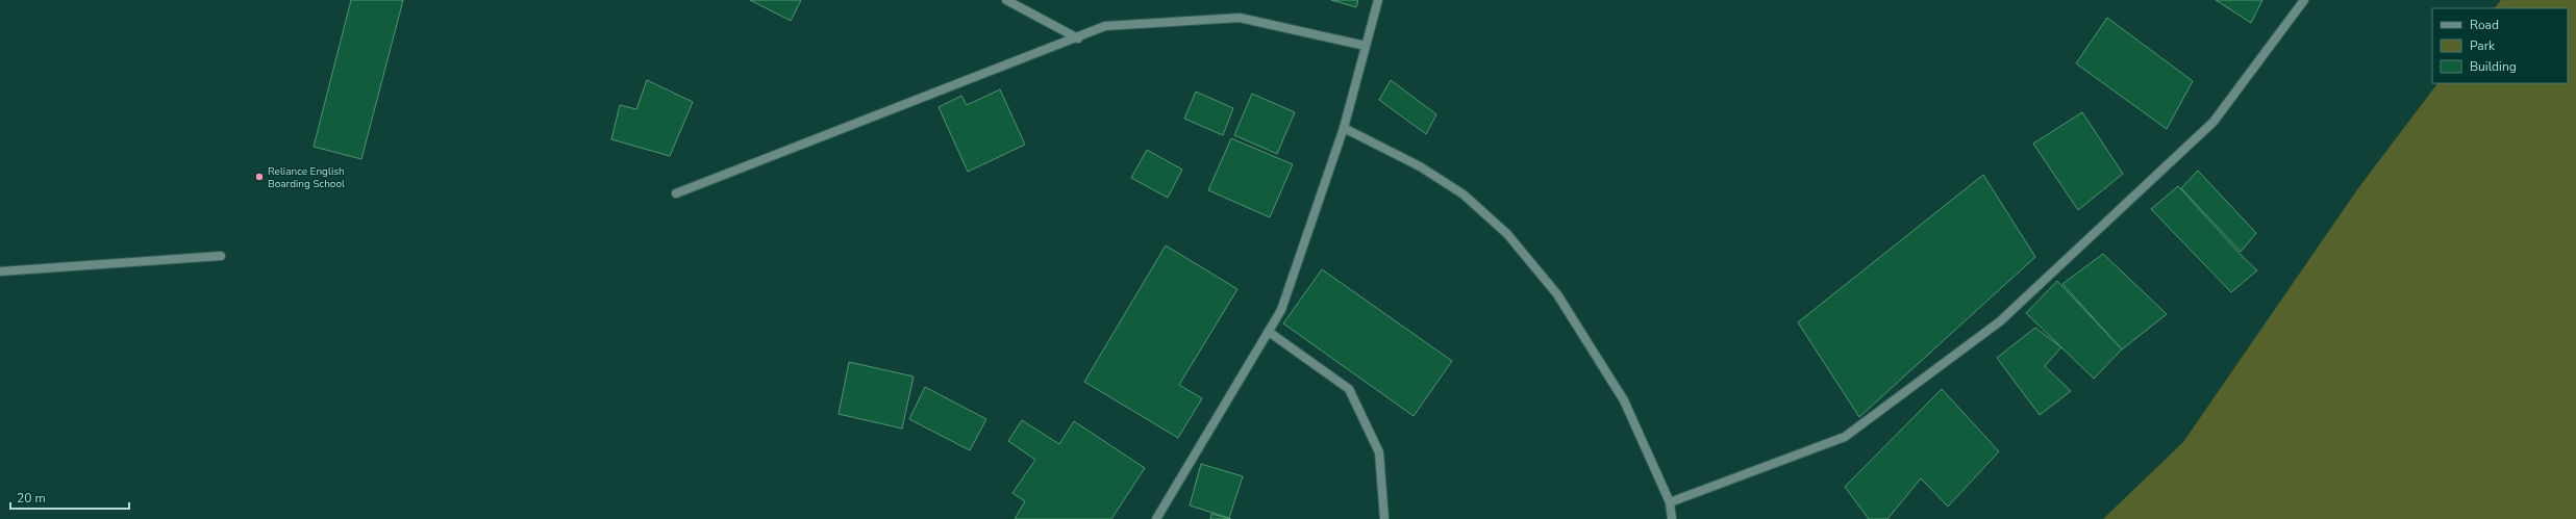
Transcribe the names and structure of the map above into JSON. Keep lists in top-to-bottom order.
{
  "places": ["Reliance English Boarding School"],
  "legend": ["Road", "Park", "Building"],
  "scale_bar": "20 m"
}
